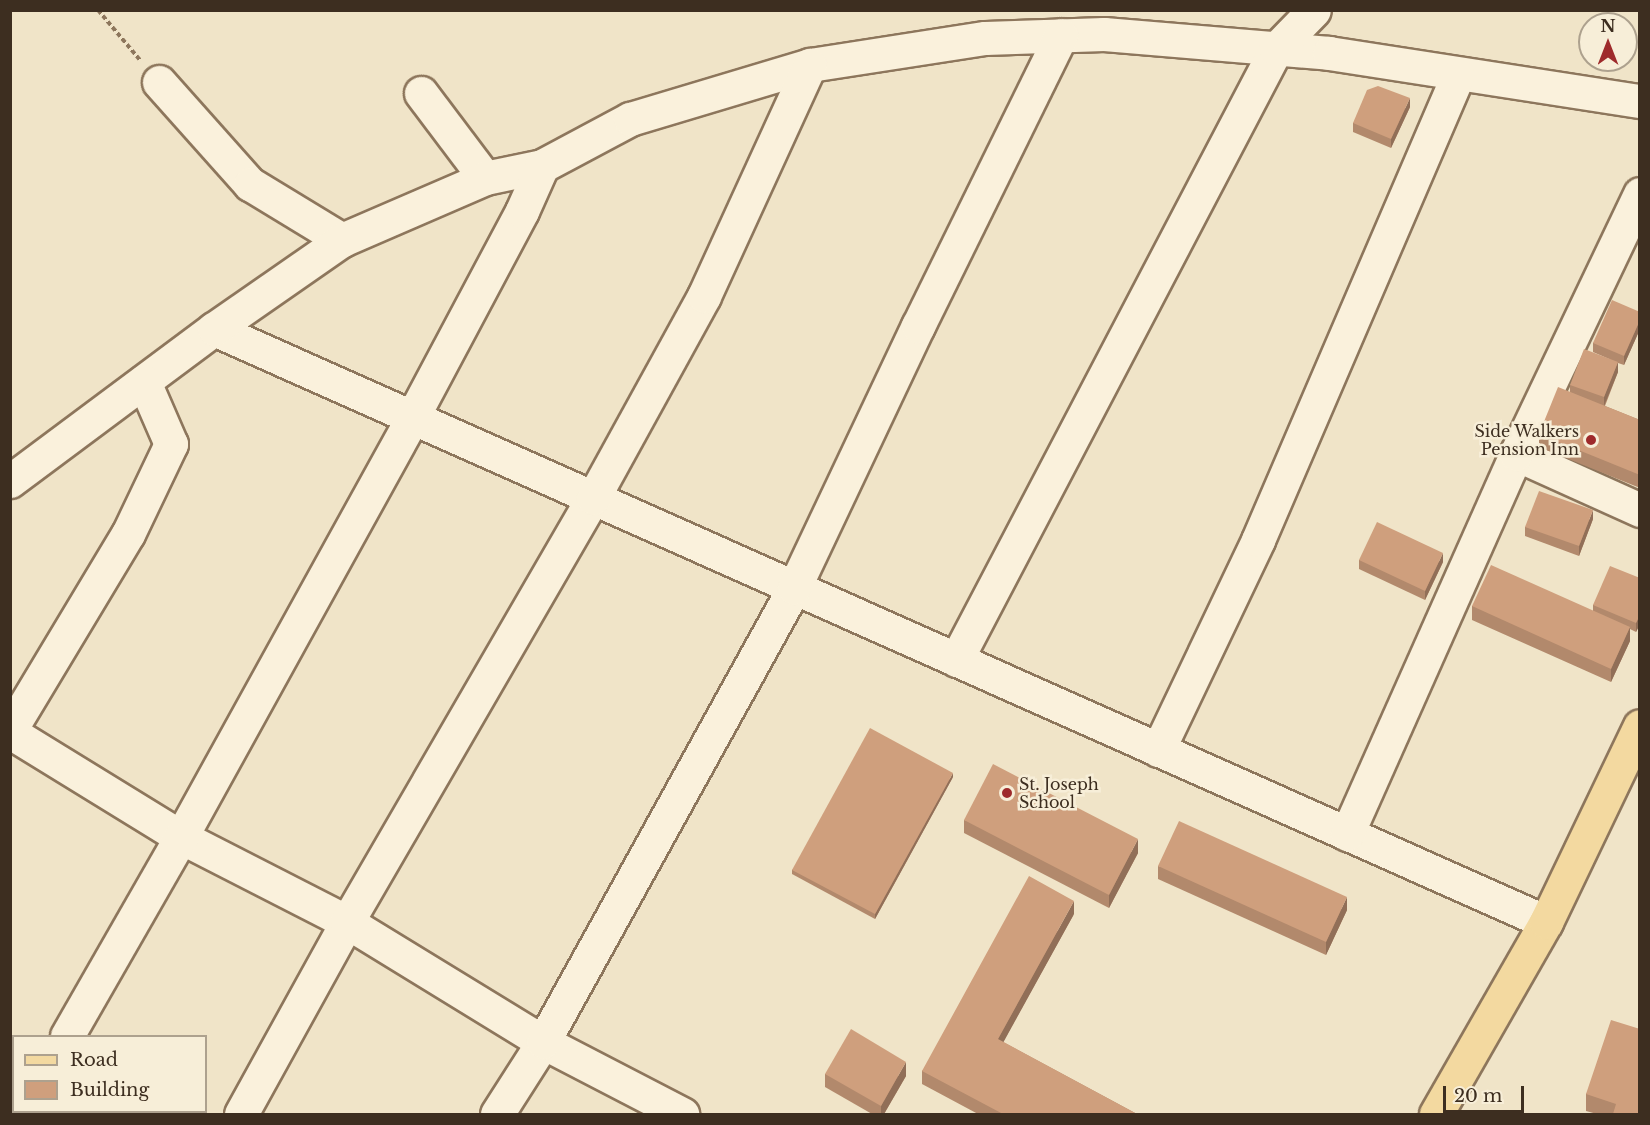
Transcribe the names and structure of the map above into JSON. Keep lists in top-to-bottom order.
{
  "places": ["Side Walkers Pension Inn", "St. Joseph School"],
  "legend": ["Road", "Building"],
  "scale_bar": "20 m",
  "north": "top"
}
